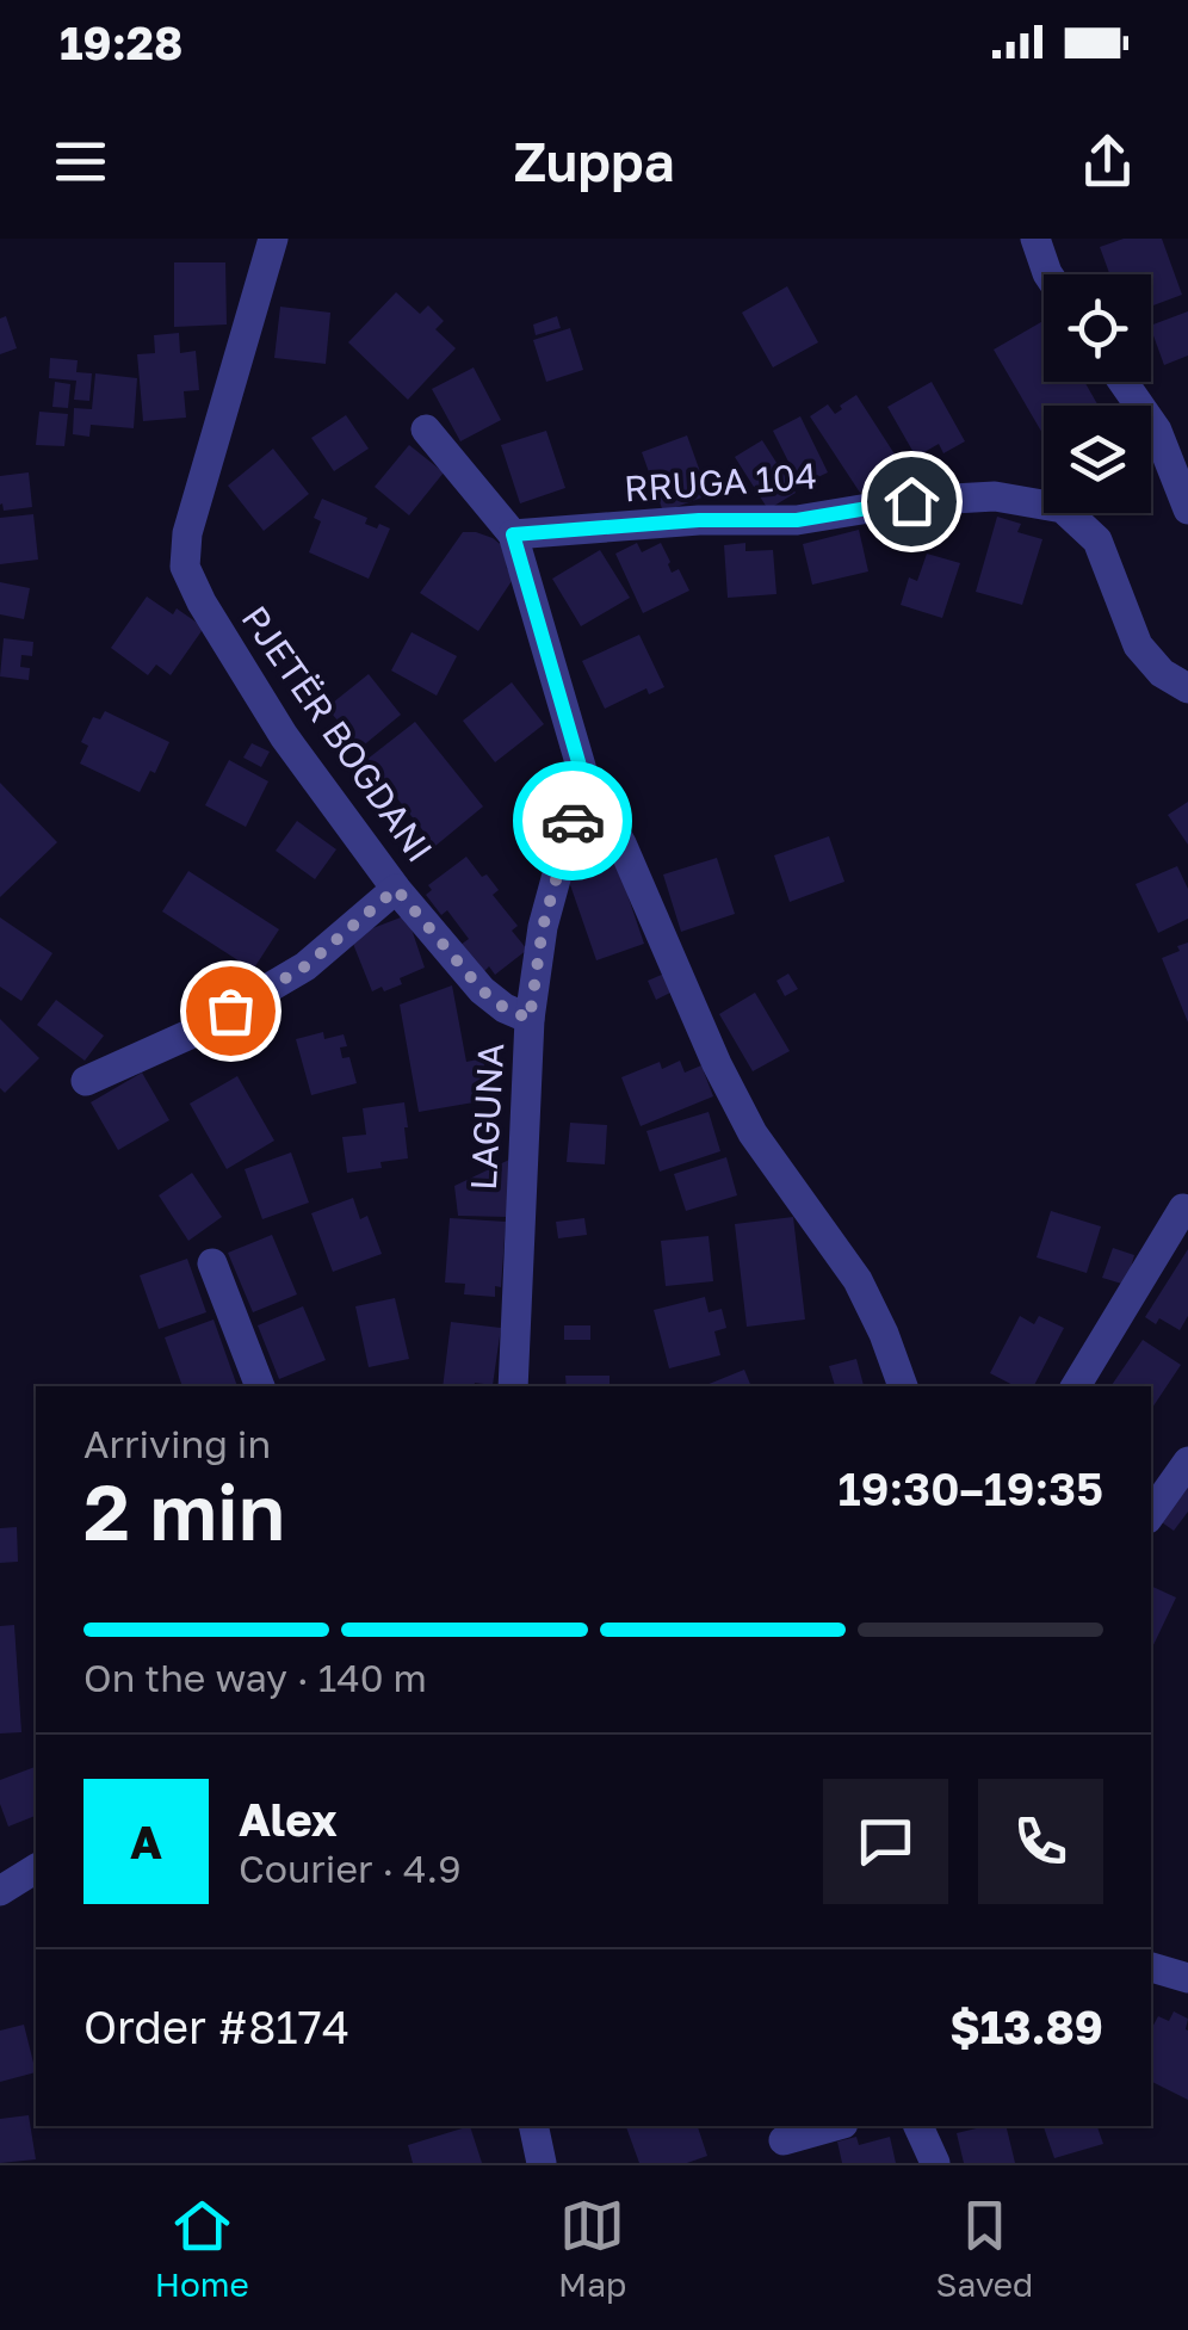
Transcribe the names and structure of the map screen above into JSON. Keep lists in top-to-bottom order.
{
  "streets": {
    "street": ["RRUGA 104", "PJETËR BOGDANI", "LAGUNA"]
  },
  "crossings": [
    ["PJETËR BOGDANI", "LAGUNA"]
  ],
  "page": {
    "status": "19:28",
    "header": "Zuppa",
    "heading": ["2 min", "Arriving in", "19:30–19:35"],
    "panel": [
      "Alex",
      "Courier · 4.9",
      "Order #8174",
      "$13.89"
    ],
    "bar": "On the way · 140 m",
    "round": "A",
    "tabs": ["Home", "Map", "Saved"]
  }
}
